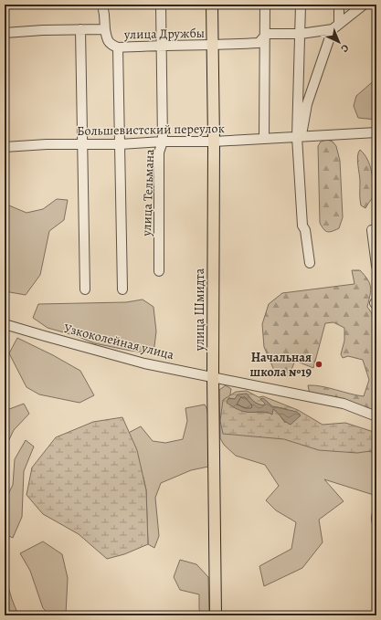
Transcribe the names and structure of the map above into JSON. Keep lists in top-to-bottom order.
{
  "streets": {
    "main road": ["улица Шмидта"],
    "street": [
      "улица Дружбы",
      "Большевистский переулок",
      "улица Тельмана",
      "Узкоколейная улица"
    ]
  },
  "crossings": [
    ["улица Дружбы", "улица Тельмана"],
    ["улица Дружбы", "улица Шмидта"],
    ["Большевистский переулок", "улица Тельмана"],
    ["Большевистский переулок", "улица Шмидта"],
    ["улица Шмидта", "Узкоколейная улица"]
  ],
  "places": ["Начальная школа №19"],
  "north": "bottom right"
}
